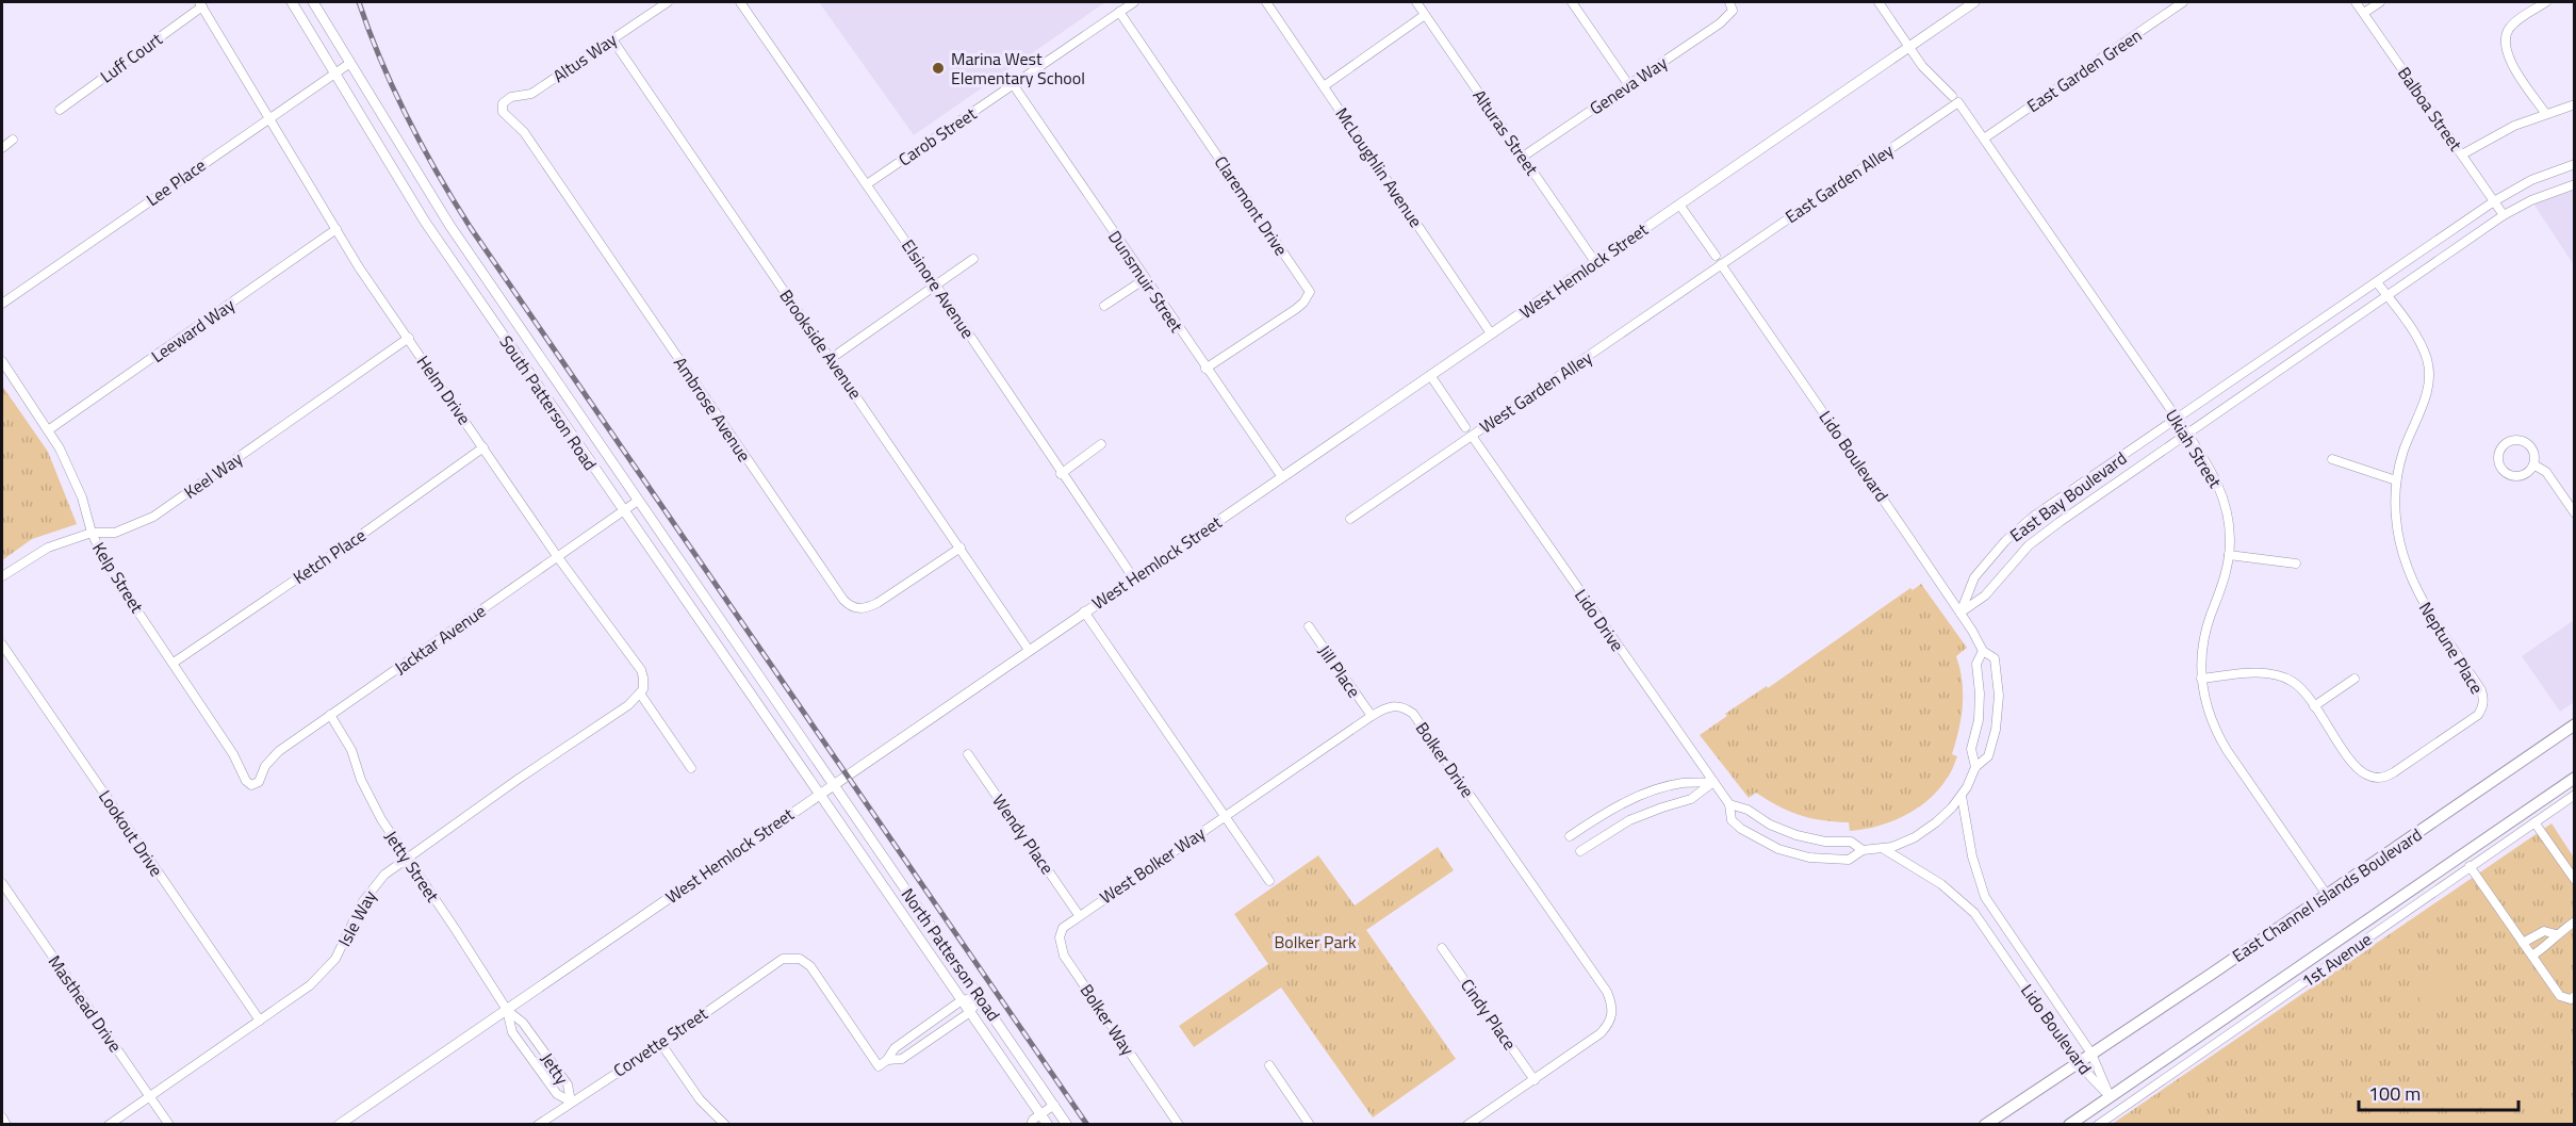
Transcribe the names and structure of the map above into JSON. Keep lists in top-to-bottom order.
{
  "streets": {
    "main road": ["East Channel Islands Boulevard"],
    "street": [
      "Luff Court",
      "Altus Way",
      "East Garden Green",
      "Geneva Way",
      "Balboa Street",
      "Alturas Street",
      "Carob Street",
      "McLoughlin Avenue",
      "Lee Place",
      "East Garden Alley",
      "Claremont Drive",
      "West Hemlock Street",
      "Dunsmuir Street",
      "Elsinore Avenue",
      "Leeward Way",
      "Brookside Avenue",
      "Helm Drive",
      "West Garden Alley",
      "South Patterson Road",
      "Ambrose Avenue",
      "Ukiah Street",
      "Lido Boulevard",
      "Keel Way",
      "East Bay Boulevard",
      "Ketch Place",
      "Kelp Street",
      "Lido Drive",
      "Jacktar Avenue",
      "Neptune Place",
      "Jill Place",
      "Bolker Drive",
      "Lookout Drive",
      "Wendy Place",
      "West Bolker Way",
      "Jetty Street",
      "Isle Way",
      "North Patterson Road",
      "1st Avenue",
      "Masthead Drive",
      "Cindy Place",
      "Bolker Way",
      "Corvette Street",
      "Jetty"
    ]
  },
  "crossings": [
    ["Luff Court", "Helm Drive"],
    ["Altus Way", "Brookside Avenue"],
    ["Altus Way", "Ambrose Avenue"],
    ["East Garden Green", "Ukiah Street"],
    ["Geneva Way", "Alturas Street"],
    ["Balboa Street", "East Bay Boulevard"],
    ["Alturas Street", "West Hemlock Street"],
    ["Carob Street", "Claremont Drive"],
    ["Carob Street", "Dunsmuir Street"],
    ["Carob Street", "Elsinore Avenue"],
    ["McLoughlin Avenue", "West Hemlock Street"],
    ["Lee Place", "Helm Drive"],
    ["Lee Place", "South Patterson Road"],
    ["East Garden Alley", "West Garden Alley"],
    ["East Garden Alley", "Ukiah Street"],
    ["East Garden Alley", "Lido Boulevard"],
    ["Claremont Drive", "Dunsmuir Street"],
    ["West Hemlock Street", "Dunsmuir Street"],
    ["West Hemlock Street", "Elsinore Avenue"],
    ["West Hemlock Street", "Brookside Avenue"],
    ["West Hemlock Street", "South Patterson Road"],
    ["West Hemlock Street", "Ukiah Street"],
    ["West Hemlock Street", "Jetty Street"],
    ["West Hemlock Street", "North Patterson Road"],
    ["West Hemlock Street", "Jetty"],
    ["Leeward Way", "Helm Drive"],
    ["Leeward Way", "Kelp Street"],
    ["Brookside Avenue", "Ambrose Avenue"],
    ["Helm Drive", "Keel Way"],
    ["Helm Drive", "Ketch Place"],
    ["Helm Drive", "Jacktar Avenue"],
    ["Helm Drive", "Isle Way"],
    ["West Garden Alley", "Lido Boulevard"],
    ["West Garden Alley", "Lido Drive"],
    ["South Patterson Road", "Jacktar Avenue"],
    ["South Patterson Road", "North Patterson Road"],
    ["Ukiah Street", "East Bay Boulevard"],
    ["Ukiah Street", "Neptune Place"],
    ["Ukiah Street", "East Channel Islands Boulevard"],
    ["Lido Boulevard", "East Bay Boulevard"],
    ["Lido Boulevard", "Lido Drive"],
    ["Lido Boulevard", "East Channel Islands Boulevard"],
    ["Keel Way", "Kelp Street"],
    ["East Bay Boulevard", "Neptune Place"],
    ["Ketch Place", "Kelp Street"],
    ["Kelp Street", "Jacktar Avenue"],
    ["Jacktar Avenue", "Jetty Street"],
    ["Jill Place", "Bolker Drive"],
    ["Bolker Drive", "West Bolker Way"],
    ["Bolker Drive", "Cindy Place"],
    ["Lookout Drive", "Isle Way"],
    ["Wendy Place", "West Bolker Way"],
    ["Wendy Place", "Bolker Way"],
    ["West Bolker Way", "Bolker Way"],
    ["Jetty Street", "Isle Way"],
    ["Jetty Street", "Jetty"],
    ["Isle Way", "Masthead Drive"],
    ["Corvette Street", "Jetty"]
  ],
  "parks": ["Bolker Park"],
  "places": ["Marina West Elementary School"],
  "scale_bar": "100 m"
}
